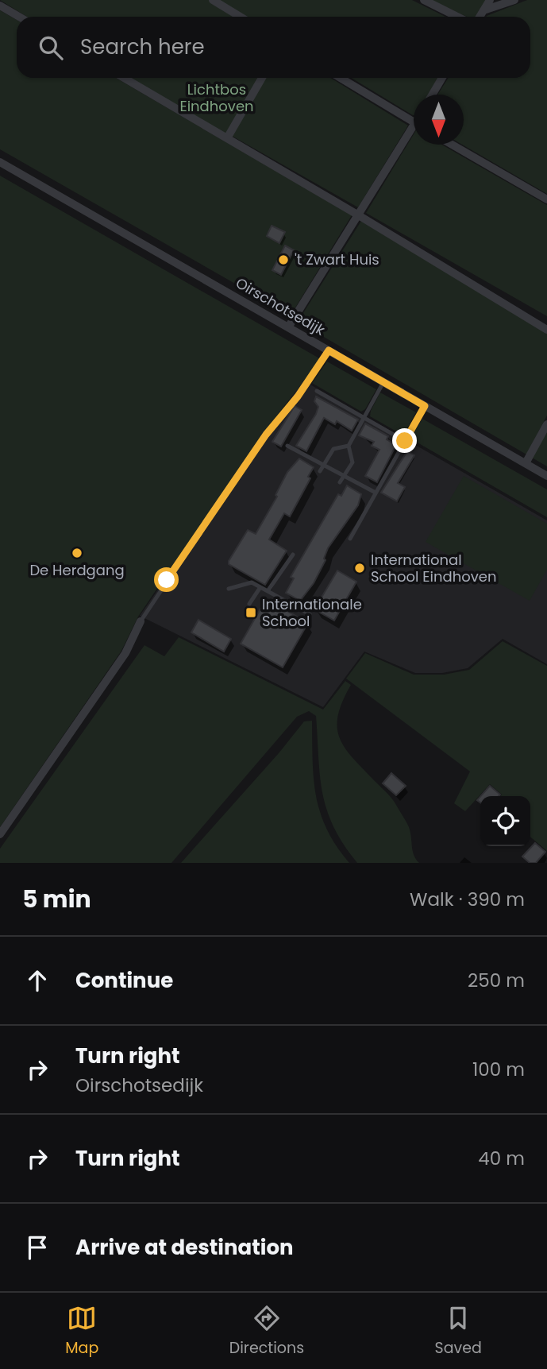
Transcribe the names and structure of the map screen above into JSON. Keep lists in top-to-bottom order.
{
  "streets": {
    "street": ["Oirschotsedijk"]
  },
  "parks": ["Lichtbos Eindhoven"],
  "places": {
    "other": ["'t Zwart Huis", "De Herdgang", "International School Eindhoven"],
    "transit": ["Internationale School"]
  },
  "north": "bottom",
  "page": {
    "search": "Search here",
    "heading": ["5 min", "Walk · 390 m"],
    "list": [
      ["Continue", "250 m"],
      ["Turn right", "Oirschotsedijk", "100 m"],
      ["Turn right", "40 m"],
      "Arrive at destination"
    ],
    "nav": ["Map", "Directions", "Saved"]
  }
}
